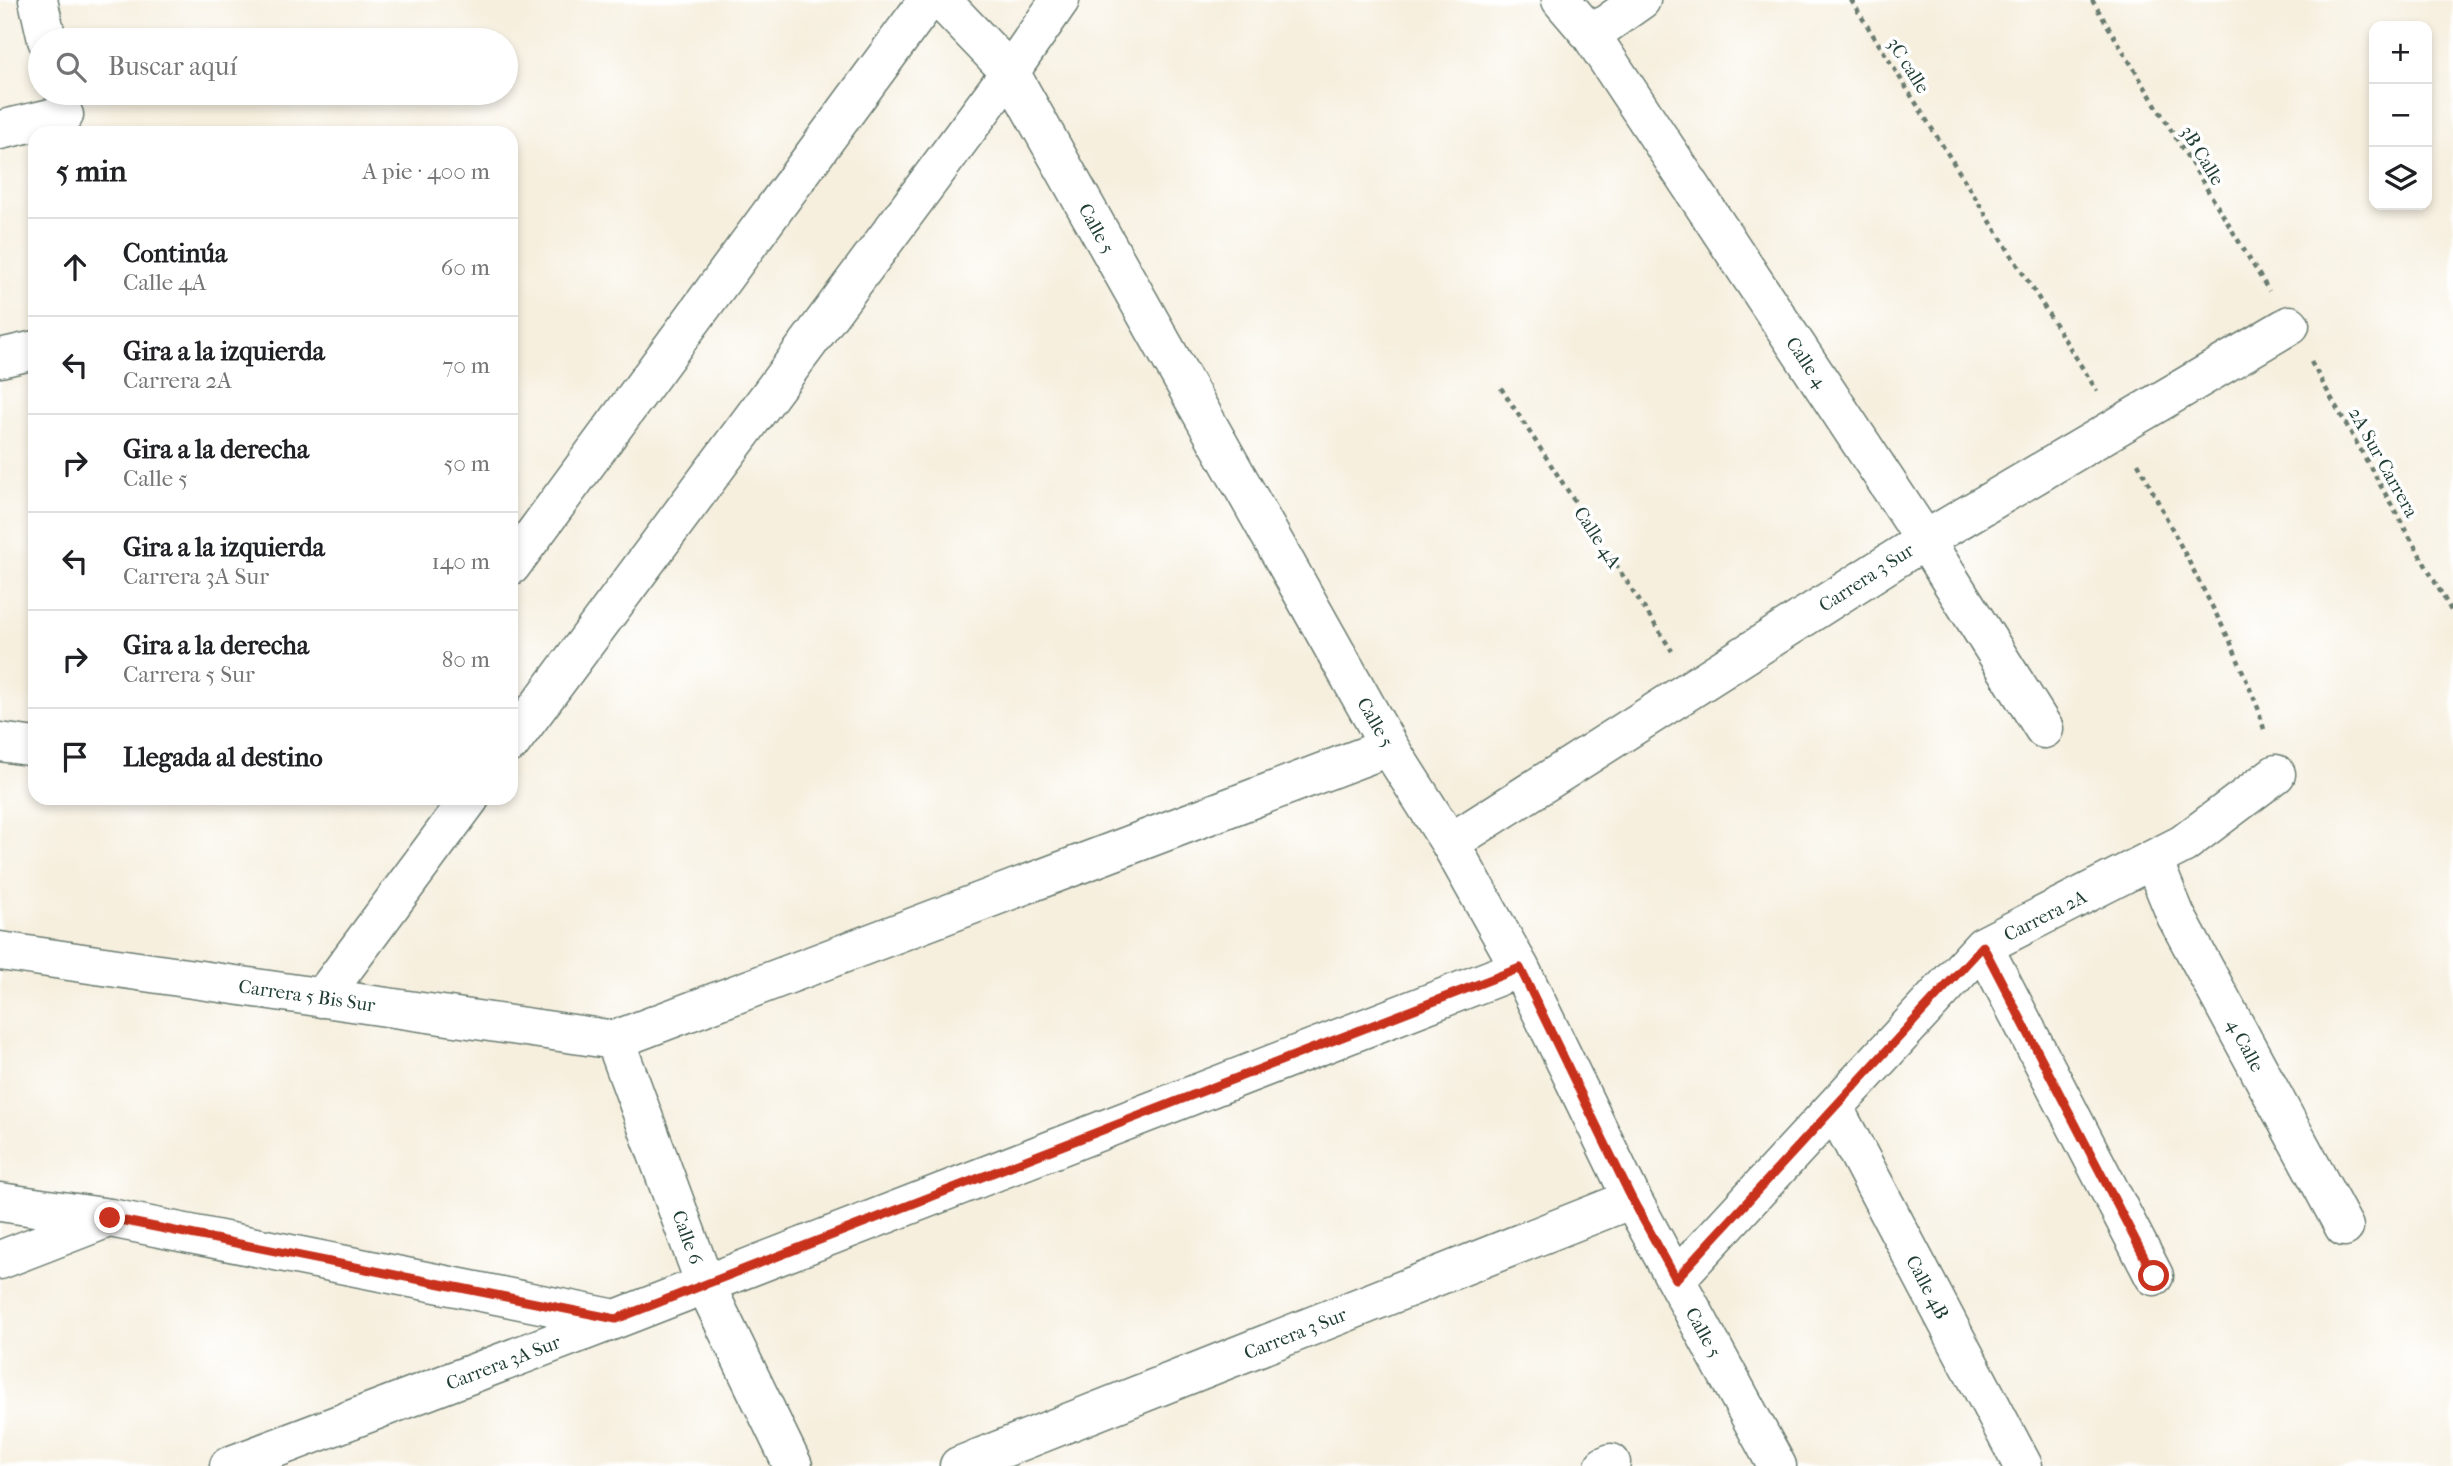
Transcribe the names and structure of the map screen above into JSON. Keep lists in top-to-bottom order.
{
  "streets": {
    "street": [
      "Calle 5",
      "Calle 4",
      "Carrera 3 Sur",
      "Carrera 2A",
      "Carrera 5 Bis Sur",
      "4 Calle",
      "Calle 6",
      "Calle 4B",
      "Carrera 3A Sur"
    ],
    "path": [
      "3C calle",
      "3B Calle",
      "2A Sur Carrera",
      "Calle 4A"
    ]
  },
  "crossings": [
    ["3B Calle", "2A Sur Carrera"],
    ["3B Calle", "Carrera 3 Sur"],
    ["Calle 5", "Carrera 3 Sur"],
    ["Calle 5", "Carrera 2A"],
    ["Calle 5", "Carrera 3A Sur"],
    ["Calle 4", "Carrera 3 Sur"],
    ["2A Sur Carrera", "Carrera 3 Sur"],
    ["Calle 4A", "Carrera 3 Sur"],
    ["Carrera 2A", "4 Calle"],
    ["Carrera 2A", "Calle 4B"],
    ["Carrera 5 Bis Sur", "Calle 6"],
    ["Calle 6", "Carrera 3A Sur"]
  ],
  "page": {
    "map_buttons": ["+", "−"],
    "search": "Buscar aquí",
    "heading": ["5 min", "A pie · 400 m"],
    "list": [
      ["Continúa", "Calle 4A", "60 m"],
      ["Gira a la izquierda", "Carrera 2A", "70 m"],
      ["Gira a la derecha", "Calle 5", "50 m"],
      ["Gira a la izquierda", "Carrera 3A Sur", "140 m"],
      ["Gira a la derecha", "Carrera 5 Sur", "80 m"],
      "Llegada al destino"
    ]
  }
}
